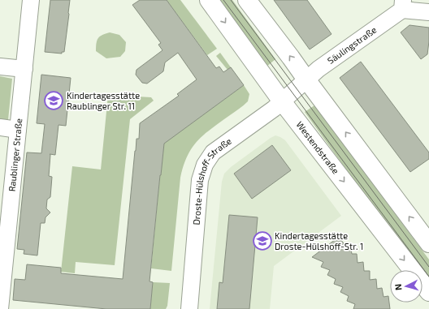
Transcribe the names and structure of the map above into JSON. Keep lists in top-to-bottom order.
{
  "streets": {
    "main road": ["Westendstraße"],
    "street": ["Säulingstraße", "Raublinger Straße", "Droste-Hülshoff-Straße"]
  },
  "crossings": [
    ["Säulingstraße", "Droste-Hülshoff-Straße"],
    ["Westendstraße", "Droste-Hülshoff-Straße"]
  ],
  "places": {
    "school or university": ["Kindertagesstätte Raublinger Str. 11", "Kindertagesstätte Droste-Hülshoff-Str. 1"]
  },
  "north": "left"
}
